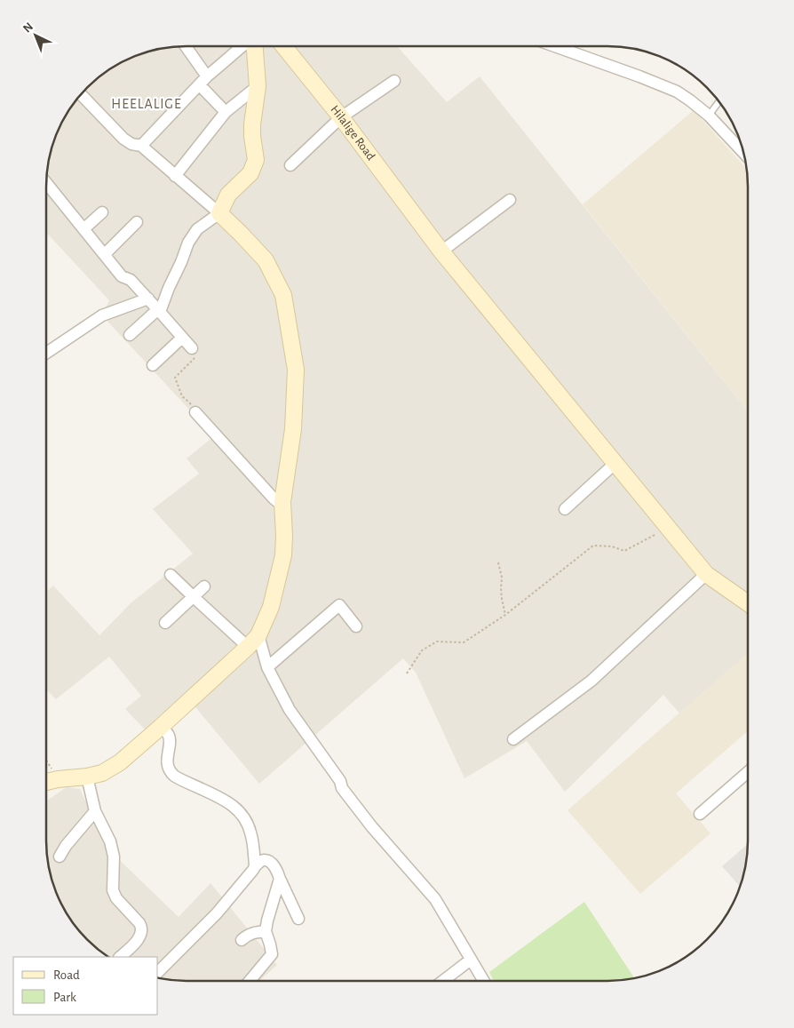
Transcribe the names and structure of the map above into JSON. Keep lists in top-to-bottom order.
{
  "streets": {
    "street": ["Hilalige Road"]
  },
  "districts": ["HEELALIGE"],
  "legend": ["Road", "Park"],
  "north": "top left"
}
